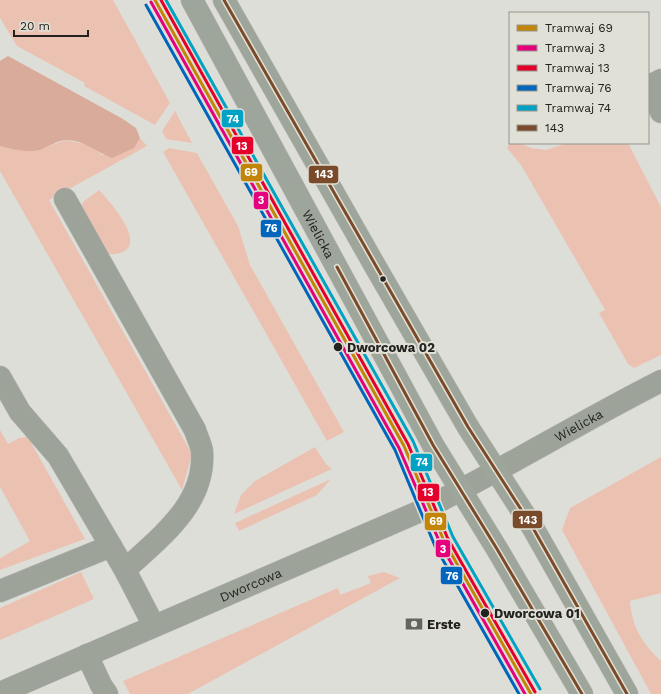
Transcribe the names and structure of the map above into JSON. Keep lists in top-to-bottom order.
{
  "streets": {
    "main road": ["Wielicka"],
    "street": ["Dworcowa"]
  },
  "crossings": [
    ["Wielicka", "Dworcowa"]
  ],
  "places": {
    "other": ["Dworcowa 02", "Dworcowa 01"],
    "bank": ["Erste"]
  },
  "lines": [
    "tram line 69",
    "tram line 13",
    "tram line 74",
    "transit line 143",
    "tram line 3",
    "tram line 76"
  ],
  "legend": [
    "Tramwaj 69",
    "Tramwaj 3",
    "Tramwaj 13",
    "Tramwaj 76",
    "Tramwaj 74",
    "143"
  ],
  "scale_bar": "20 m"
}
